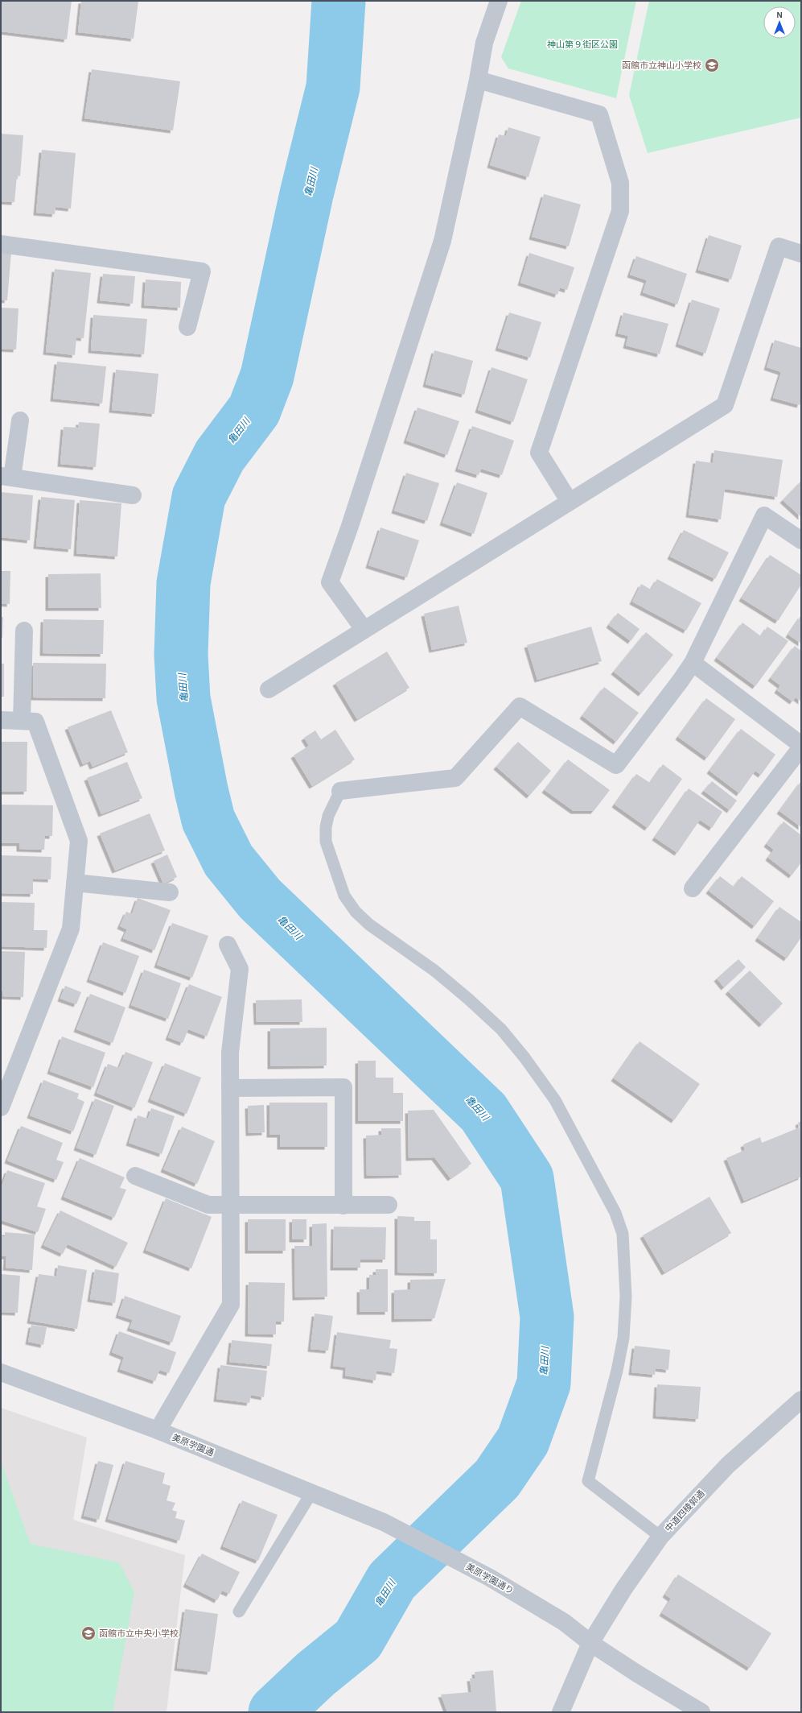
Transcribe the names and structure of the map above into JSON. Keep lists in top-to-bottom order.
{
  "streets": {
    "street": ["美原学園通", "中道四稜郭通", "美原学園通り"]
  },
  "crossings": [
    ["美原学園通", "美原学園通り"],
    ["中道四稜郭通", "美原学園通り"]
  ],
  "water": ["亀田川"],
  "parks": ["神山第９街区公園"],
  "places": {
    "school or university": ["函館市立神山小学校", "函館市立中央小学校"]
  },
  "north": "top"
}
